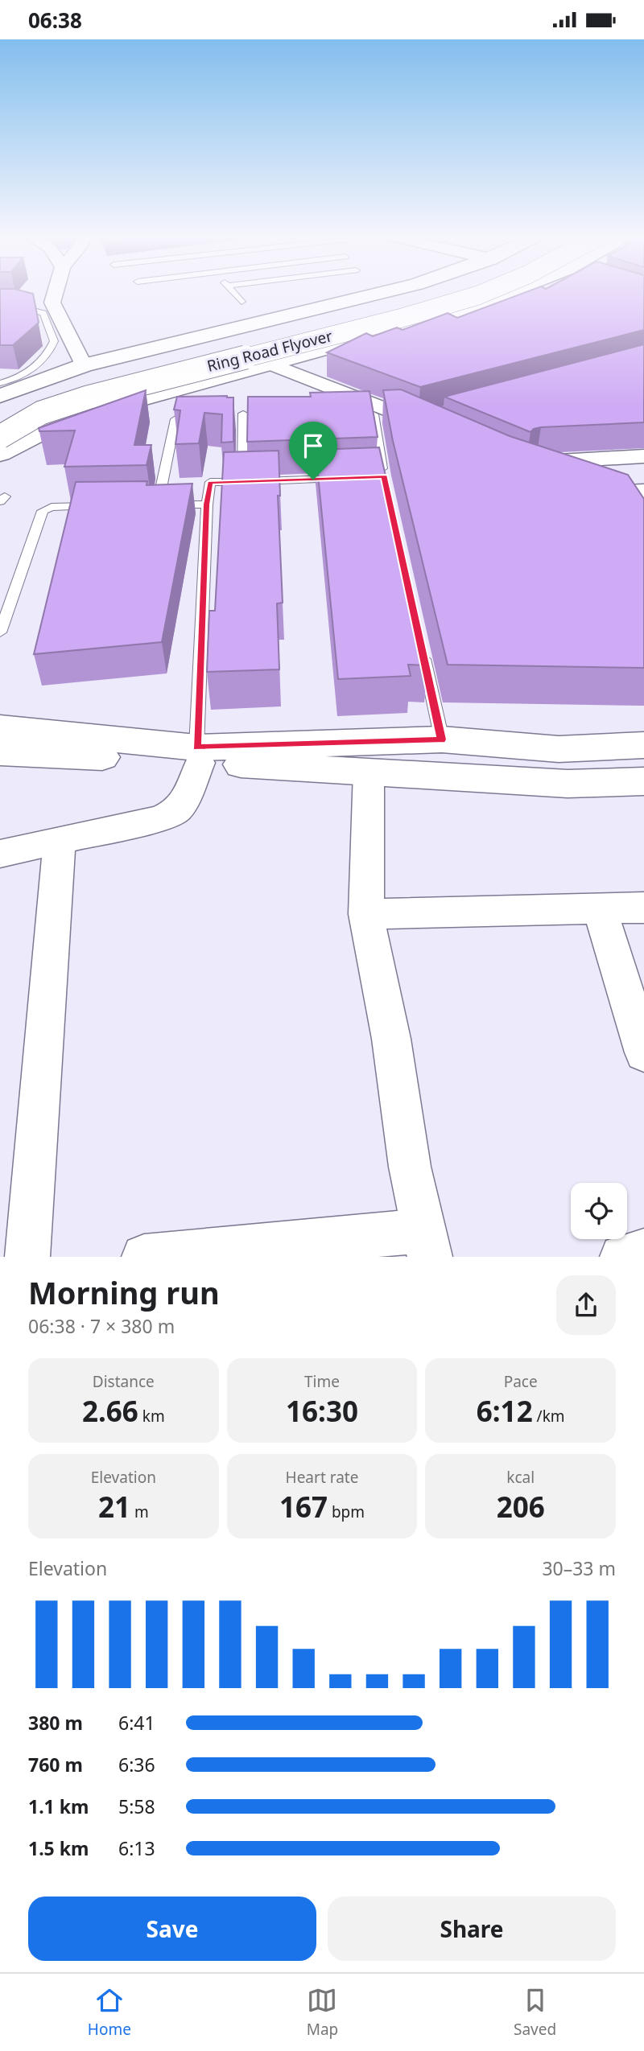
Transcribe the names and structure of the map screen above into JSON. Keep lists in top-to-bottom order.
{
  "streets": {
    "main road": ["Ring Road Flyover"]
  },
  "page": {
    "status": "06:38",
    "heading": ["Morning run", "06:38 · 7 × 380 m"],
    "stats": [
      ["Distance", "2.66 km"],
      ["Time", "16:30"],
      ["Pace", "6:12 /km"],
      ["Elevation", "21 m"],
      ["Heart rate", "167 bpm"],
      ["kcal", "206"]
    ],
    "chart": ["Elevation", "30–33 m"],
    "list": [
      {
        "name": "380 m",
        "note": "6:41"
      },
      {
        "name": "760 m",
        "note": "6:36"
      },
      {
        "name": "1.1 km",
        "note": "5:58"
      },
      {
        "name": "1.5 km",
        "note": "6:13"
      }
    ],
    "buttons": ["Save", "Share"],
    "tabs": ["Home", "Map", "Saved"]
  }
}
